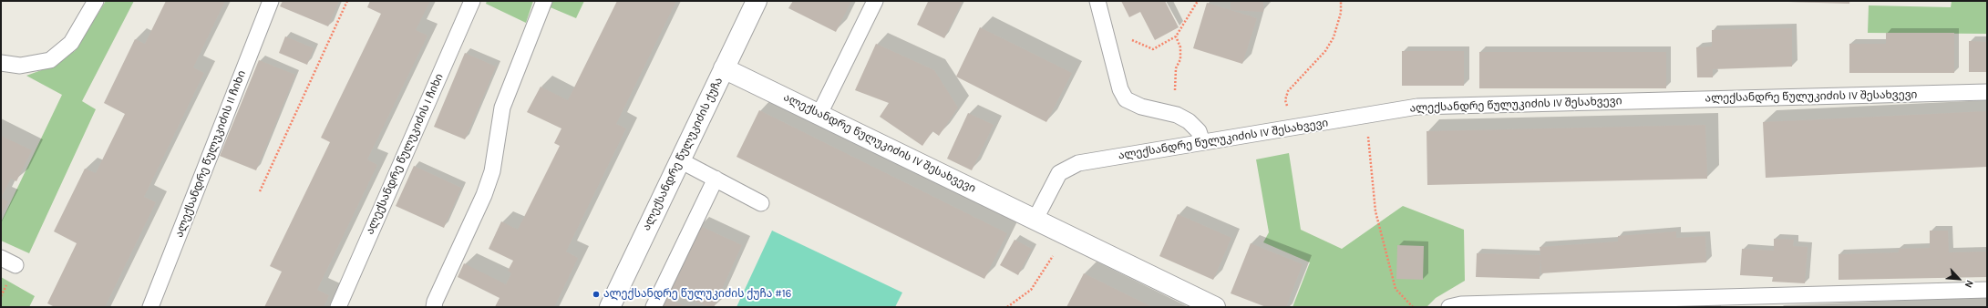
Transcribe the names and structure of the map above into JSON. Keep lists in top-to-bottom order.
{
  "streets": {
    "street": ["ალექსანდრე წულუკიძის IV შესახვევი", "ალექსანდრე წულუკიძის ქუჩა"],
    "lane": ["ალექსანდრე წულუკიძის II ჩიხი", "ალექსანდრე წულუკიძის I ჩიხი"]
  },
  "crossings": [
    ["ალექსანდრე წულუკიძის IV შესახვევი", "ალექსანდრე წულუკიძის ქუჩა"]
  ],
  "places": ["ალექსანდრე წულუკიძის ქუჩა #16"],
  "north": "bottom right"
}
